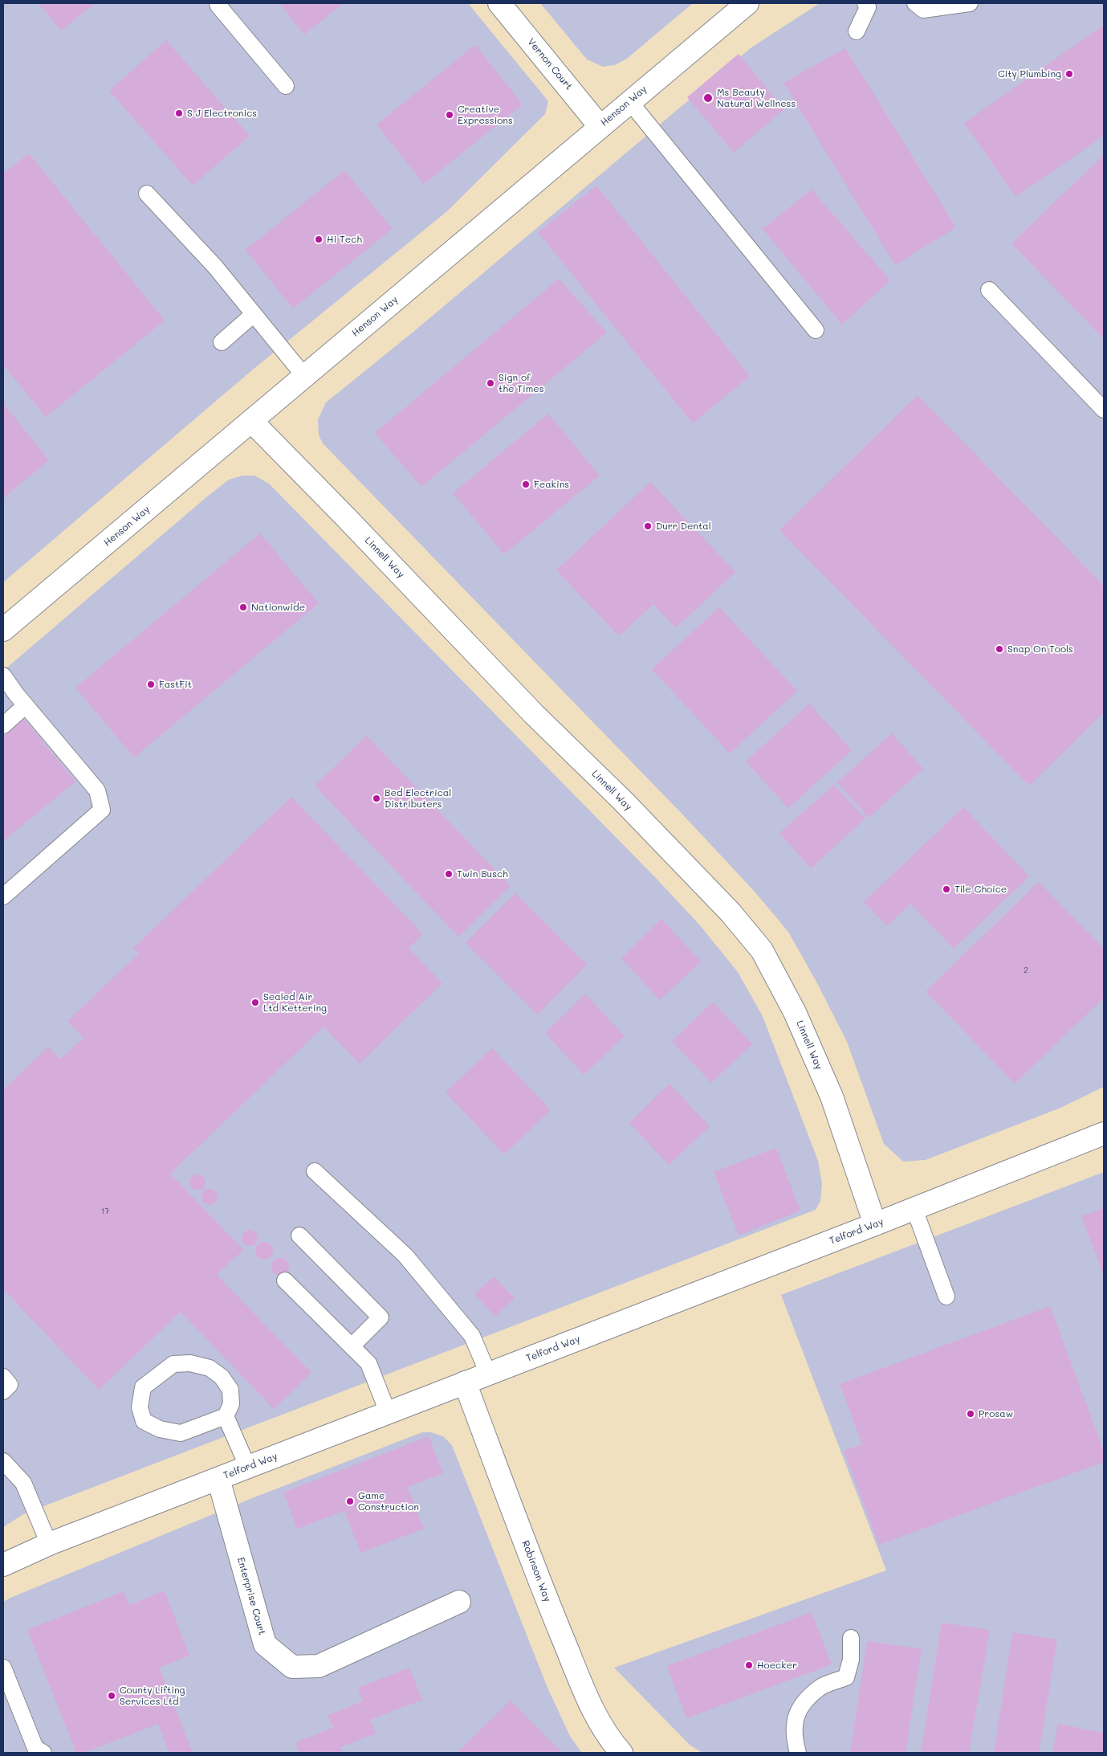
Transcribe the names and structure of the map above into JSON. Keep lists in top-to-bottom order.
{
  "streets": {
    "street": [
      "Vernon Court",
      "Henson Way",
      "Linnell Way",
      "Telford Way",
      "Robinson Way",
      "Enterprise Court"
    ]
  },
  "crossings": [
    ["Vernon Court", "Henson Way"],
    ["Henson Way", "Linnell Way"],
    ["Linnell Way", "Telford Way"],
    ["Telford Way", "Robinson Way"],
    ["Telford Way", "Enterprise Court"]
  ],
  "places": [
    "City Plumbing",
    "Ms Beauty Natural Wellness",
    "S J Electronics",
    "Creative Expressions",
    "Hi Tech",
    "Sign of the Times",
    "Feakins",
    "Durr Dental",
    "Nationwide",
    "Snap On Tools",
    "FastFit",
    "Bed Electrical Distributers",
    "Twin Busch",
    "Tile Choice",
    "Sealed Air Ltd Kettering",
    "Prosaw",
    "Game Construction",
    "Hoecker",
    "County Lifting Services Ltd"
  ],
  "house_numbers": ["2", "17"]
}
